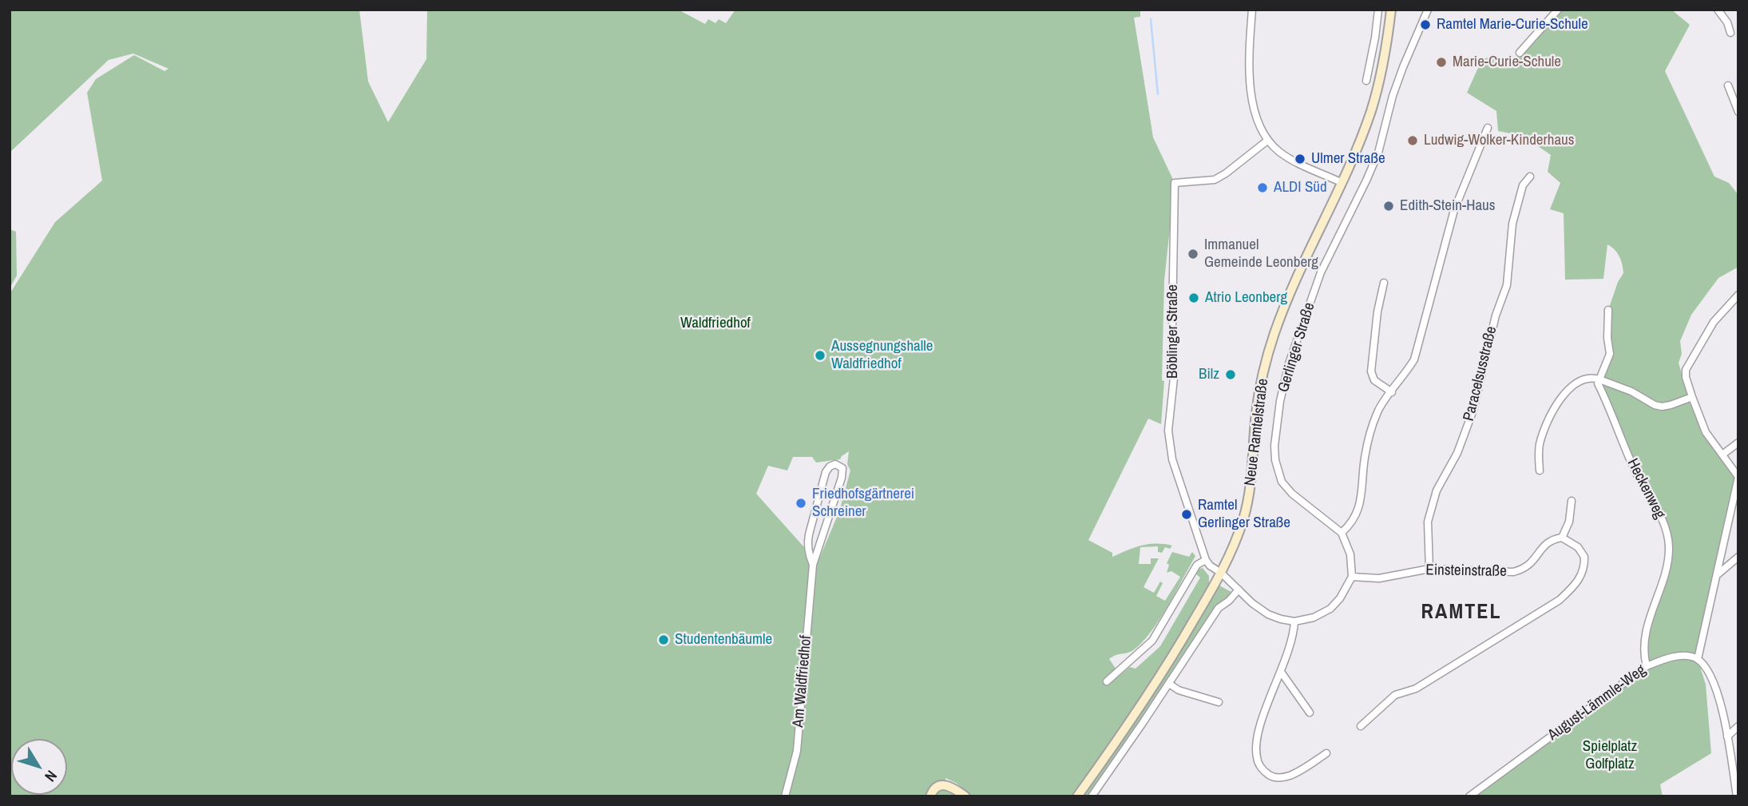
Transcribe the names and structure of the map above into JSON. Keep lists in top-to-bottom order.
{
  "streets": {
    "main road": ["Neue Ramtelstraße"],
    "street": [
      "Böblinger Straße",
      "Gerlinger Straße",
      "Paracelsusstraße",
      "Heckenweg",
      "Einsteinstraße",
      "Am Waldfriedhof",
      "August-Lämmle-Weg"
    ]
  },
  "crossings": [
    ["Paracelsusstraße", "Einsteinstraße"],
    ["Heckenweg", "August-Lämmle-Weg"]
  ],
  "districts": ["RAMTEL"],
  "parks": ["Waldfriedhof", "Spielplatz Golfplatz"],
  "places": [
    "Ramtel Marie-Curie-Schule",
    "Marie-Curie-Schule",
    "Ludwig-Wolker-Kinderhaus",
    "Ulmer Straße",
    "ALDI Süd",
    "Edith-Stein-Haus",
    "Immanuel Gemeinde Leonberg",
    "Atrio Leonberg",
    "Aussegnungshalle Waldfriedhof",
    "Bilz",
    "Friedhofsgärtnerei Schreiner",
    "Ramtel Gerlinger Straße",
    "Studentenbäumle"
  ],
  "north": "bottom right"
}
